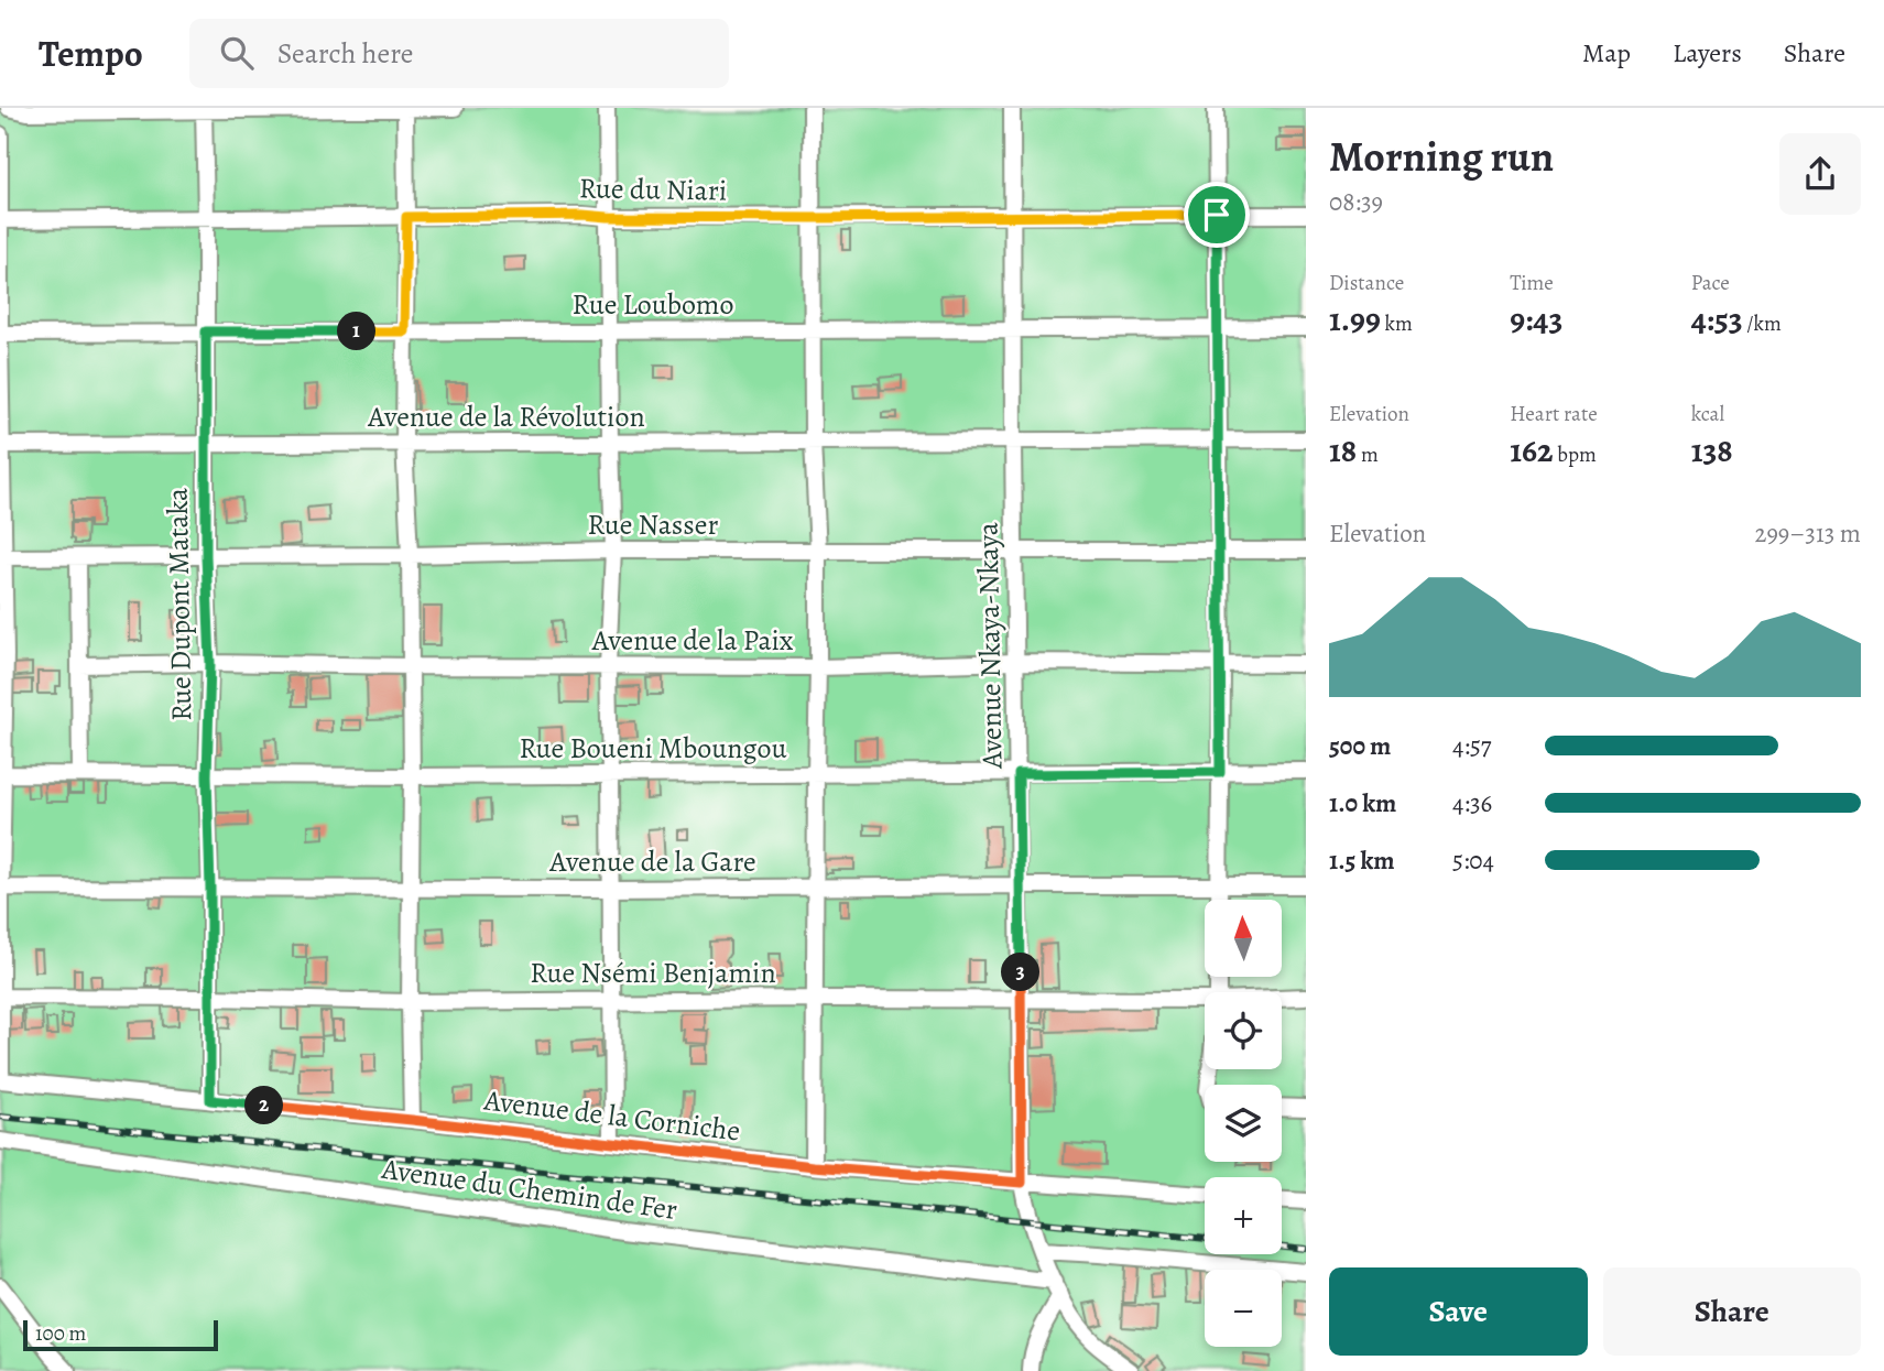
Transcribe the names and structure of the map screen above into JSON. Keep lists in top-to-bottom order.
{
  "streets": {
    "street": [
      "Rue du Niari",
      "Rue Loubomo",
      "Avenue de la Révolution",
      "Rue Nasser",
      "Rue Dupont Mataka",
      "Avenue de la Paix",
      "Avenue Nkaya-Nkaya",
      "Rue Boueni Mboungou",
      "Avenue de la Gare",
      "Rue Nsémi Benjamin",
      "Avenue de la Corniche",
      "Avenue du Chemin de Fer"
    ]
  },
  "crossings": [
    ["Rue du Niari", "Rue Dupont Mataka"],
    ["Rue du Niari", "Avenue Nkaya-Nkaya"],
    ["Rue Loubomo", "Rue Dupont Mataka"],
    ["Rue Loubomo", "Avenue Nkaya-Nkaya"],
    ["Avenue de la Révolution", "Rue Dupont Mataka"],
    ["Avenue de la Révolution", "Avenue Nkaya-Nkaya"],
    ["Rue Nasser", "Rue Dupont Mataka"],
    ["Rue Nasser", "Avenue Nkaya-Nkaya"],
    ["Rue Dupont Mataka", "Avenue de la Paix"],
    ["Rue Dupont Mataka", "Rue Boueni Mboungou"],
    ["Rue Dupont Mataka", "Avenue de la Gare"],
    ["Rue Dupont Mataka", "Rue Nsémi Benjamin"],
    ["Rue Dupont Mataka", "Avenue de la Corniche"],
    ["Avenue de la Paix", "Avenue Nkaya-Nkaya"],
    ["Avenue Nkaya-Nkaya", "Rue Boueni Mboungou"],
    ["Avenue Nkaya-Nkaya", "Avenue de la Gare"],
    ["Avenue Nkaya-Nkaya", "Rue Nsémi Benjamin"],
    ["Avenue Nkaya-Nkaya", "Avenue de la Corniche"],
    ["Avenue Nkaya-Nkaya", "Avenue du Chemin de Fer"]
  ],
  "scale_bar": "100 m",
  "north": "top",
  "page": {
    "header": "Tempo",
    "search": "Search here",
    "nav": ["Map", "Layers", "Share"],
    "heading": ["Morning run", "08:39"],
    "stats": [
      ["Distance", "1.99 km"],
      ["Time", "9:43"],
      ["Pace", "4:53 /km"],
      ["Elevation", "18 m"],
      ["Heart rate", "162 bpm"],
      ["kcal", "138"]
    ],
    "pins": ["1", "3", "2"],
    "chart": ["Elevation", "299–313 m"],
    "list": [
      {
        "name": "500 m",
        "note": "4:57"
      },
      {
        "name": "1.0 km",
        "note": "4:36"
      },
      {
        "name": "1.5 km",
        "note": "5:04"
      }
    ],
    "map_buttons": ["+", "−"],
    "buttons": ["Save", "Share"],
    "scale": "100 m"
  }
}
